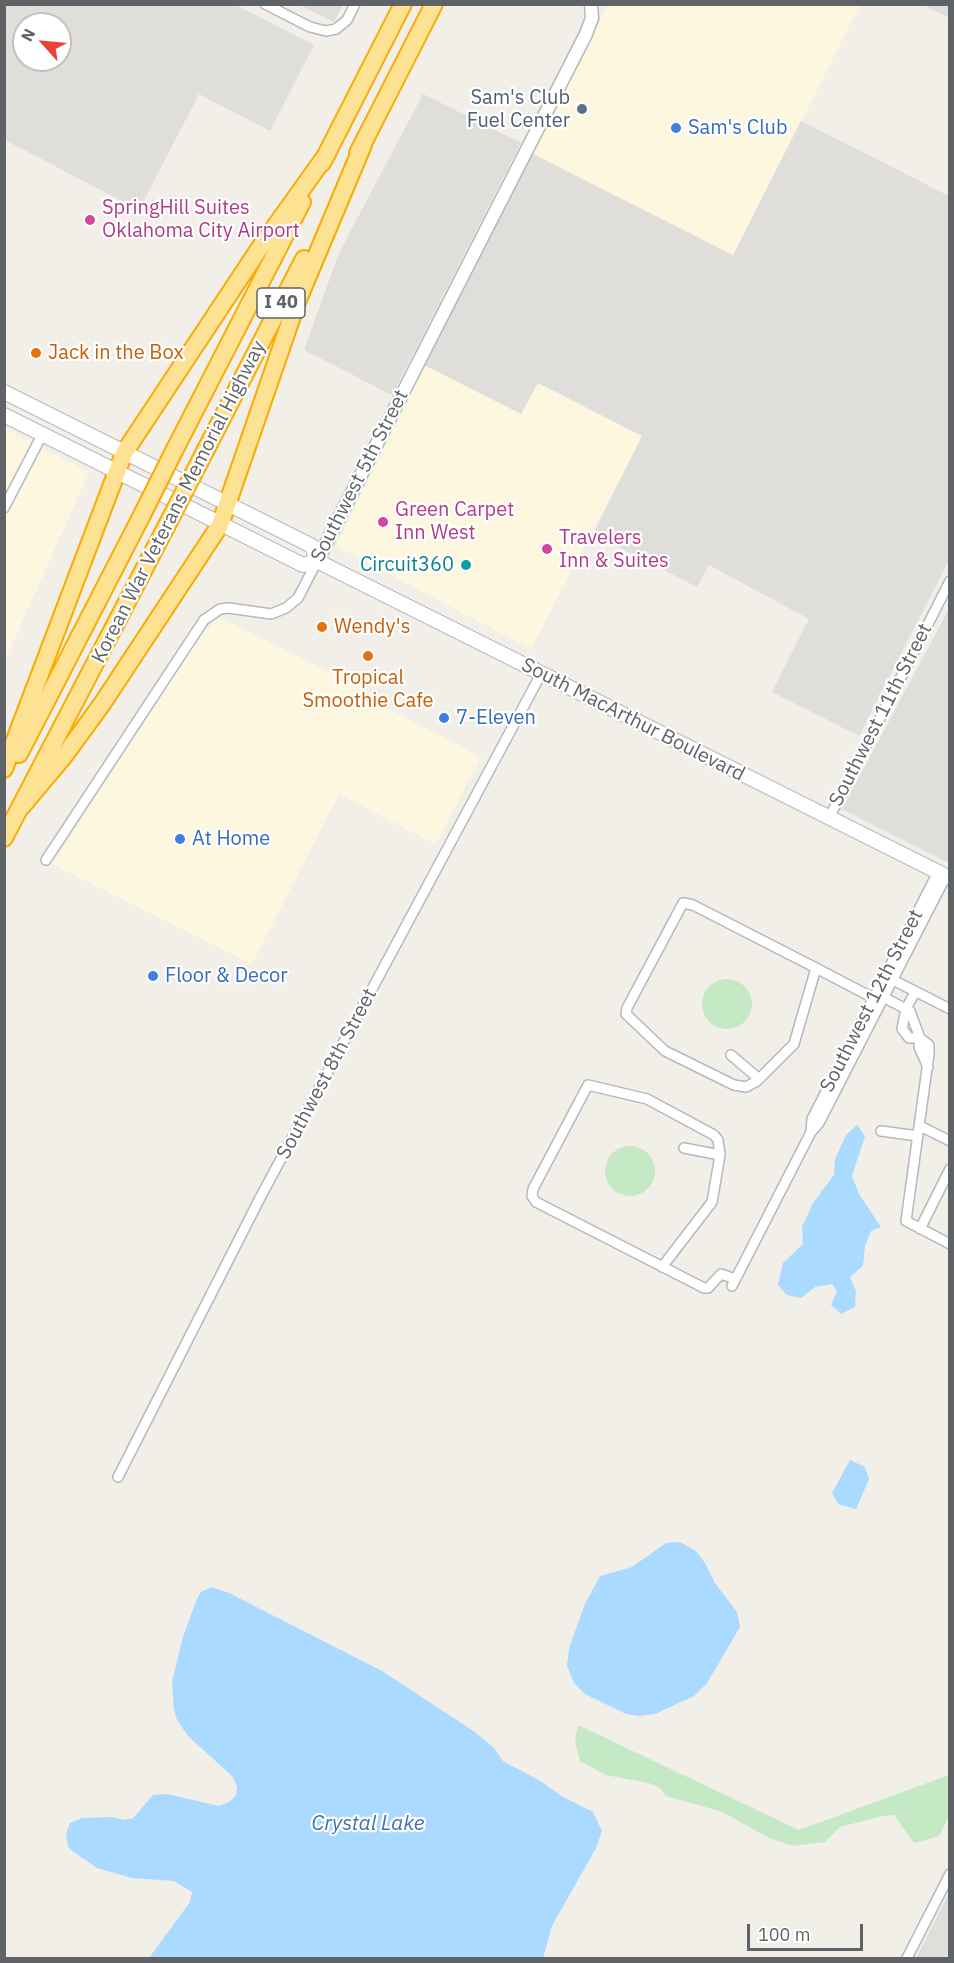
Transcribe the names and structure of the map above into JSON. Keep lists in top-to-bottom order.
{
  "streets": {
    "highway": ["I 40", "Korean War Veterans Memorial Highway"],
    "main road": ["South MacArthur Boulevard"],
    "street": [
      "Southwest 5th Street",
      "Southwest 11th Street",
      "Southwest 12th Street",
      "Southwest 8th Street"
    ]
  },
  "crossings": [
    ["Southwest 5th Street", "South MacArthur Boulevard"],
    ["Southwest 11th Street", "South MacArthur Boulevard"],
    ["South MacArthur Boulevard", "Southwest 12th Street"],
    ["South MacArthur Boulevard", "Southwest 8th Street"]
  ],
  "water": ["Crystal Lake"],
  "places": [
    "Sam's Club Fuel Center",
    "Sam's Club",
    "SpringHill Suites Oklahoma City Airport",
    "Jack in the Box",
    "Green Carpet Inn West",
    "Travelers Inn & Suites",
    "Circuit360",
    "Wendy's",
    "Tropical Smoothie Cafe",
    "7-Eleven",
    "At Home",
    "Floor & Decor"
  ],
  "scale_bar": "100 m",
  "north": "top left"
}
